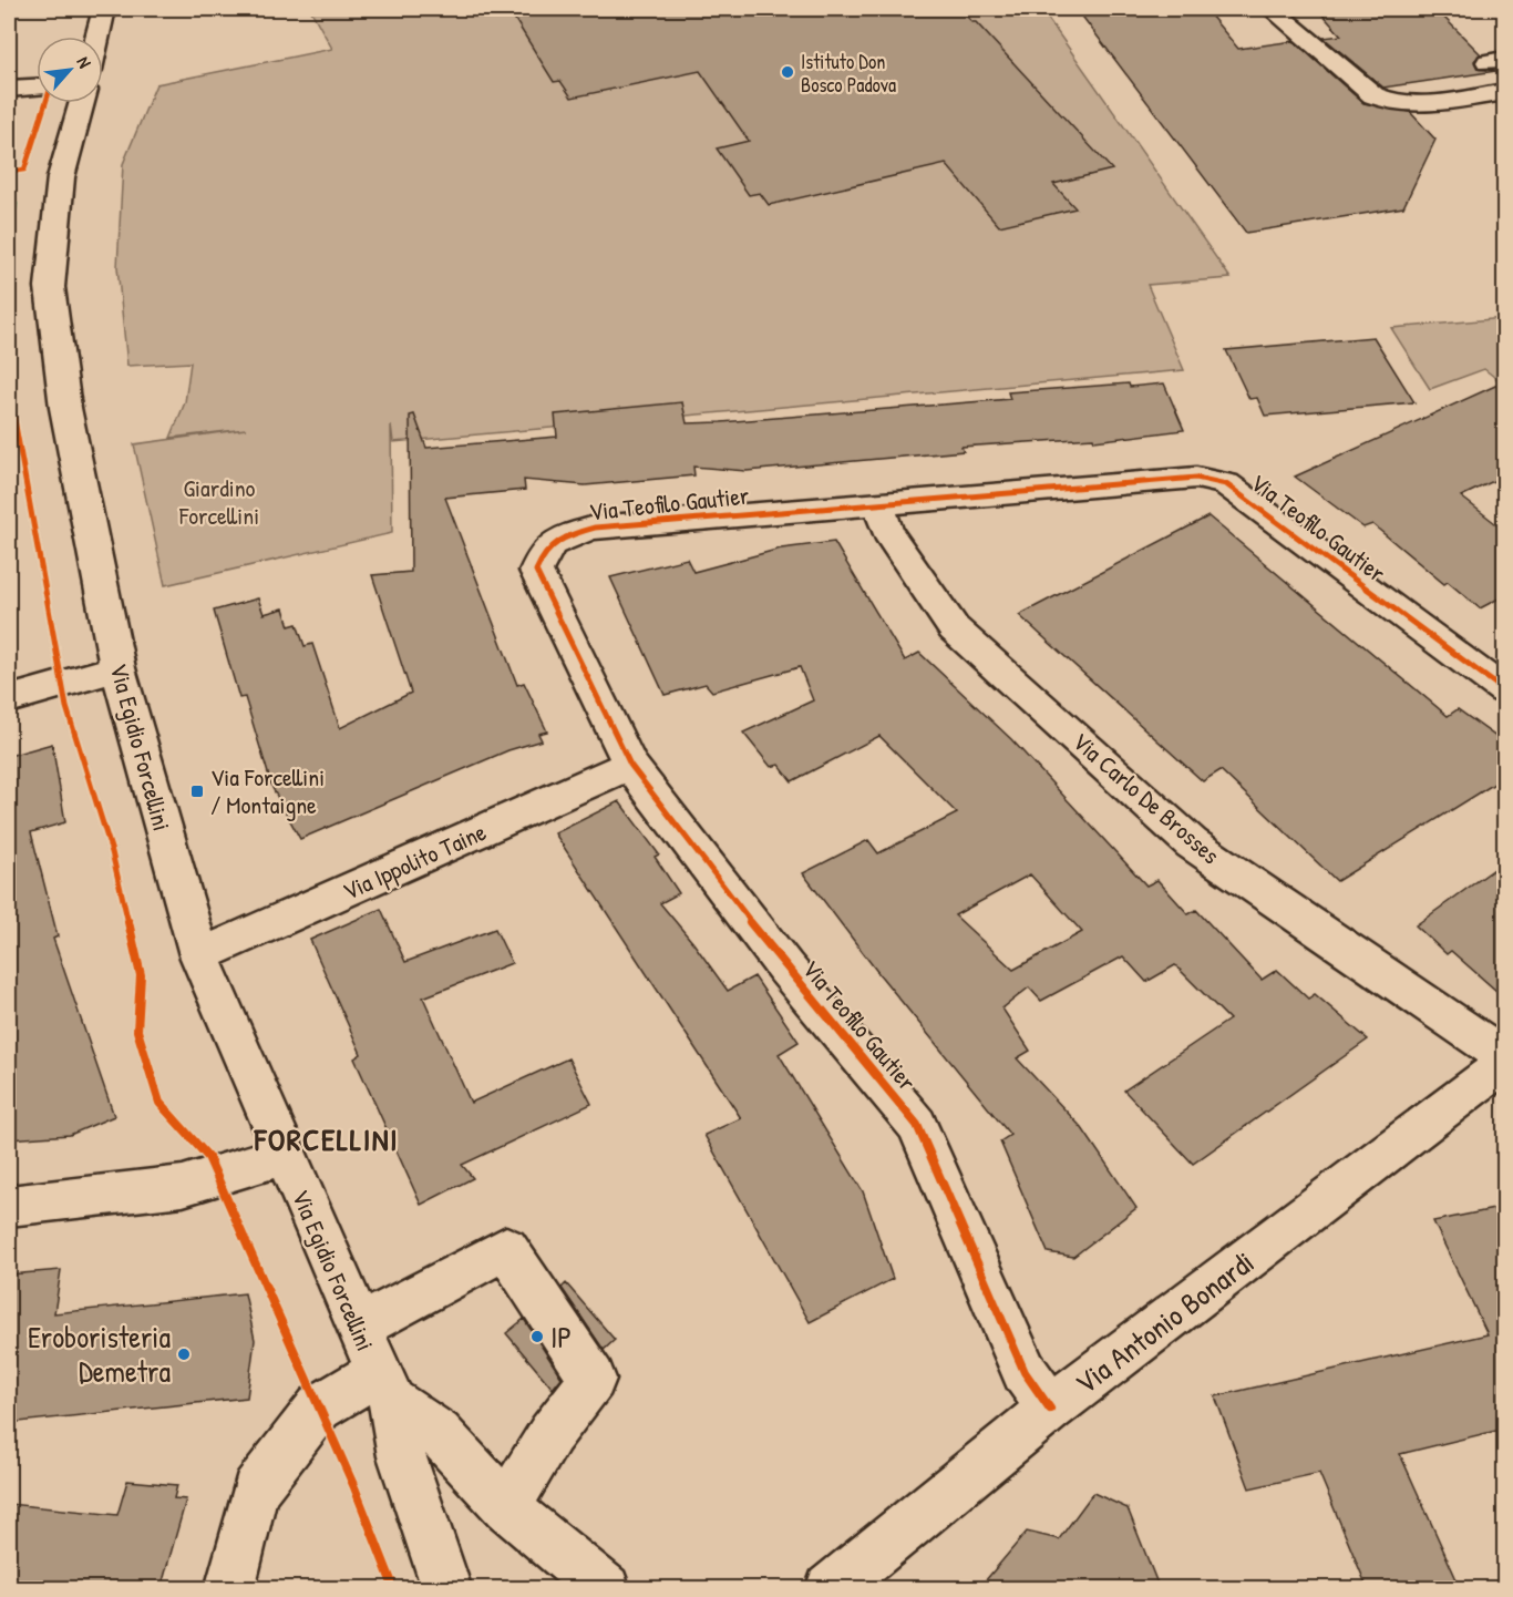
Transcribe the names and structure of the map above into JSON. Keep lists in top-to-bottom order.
{
  "streets": {
    "street": [
      "Via Teofilo Gautier",
      "Via Egidio Forcellini",
      "Via Carlo De Brosses",
      "Via Ippolito Taine",
      "Via Antonio Bonardi"
    ]
  },
  "crossings": [
    ["Via Teofilo Gautier", "Via Carlo De Brosses"],
    ["Via Teofilo Gautier", "Via Ippolito Taine"],
    ["Via Teofilo Gautier", "Via Antonio Bonardi"],
    ["Via Egidio Forcellini", "Via Ippolito Taine"]
  ],
  "districts": ["FORCELLINI"],
  "parks": ["Giardino Forcellini"],
  "places": {
    "other": ["Istituto Don Bosco Padova", "IP", "Eroboristeria Demetra"],
    "transit": ["Via Forcellini / Montaigne"]
  },
  "north": "top right"
}
